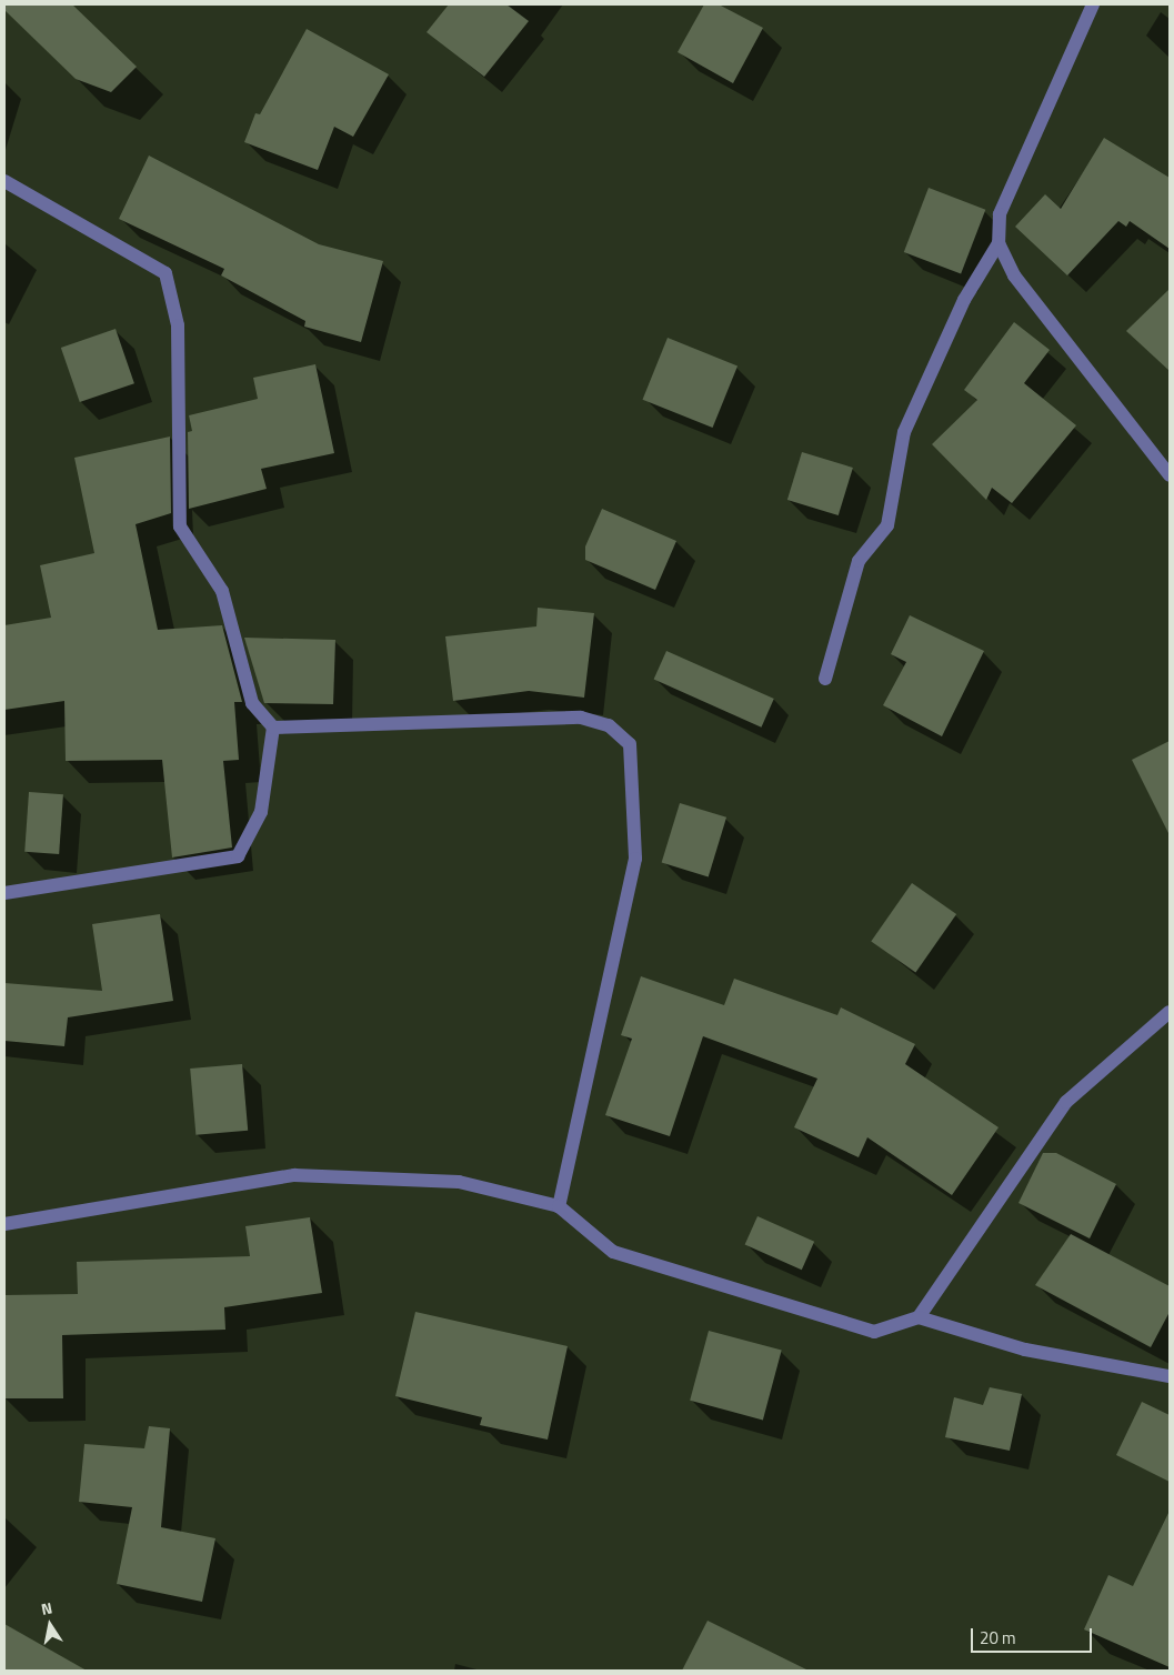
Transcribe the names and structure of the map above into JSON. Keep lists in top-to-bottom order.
{
  "scale_bar": "20 m",
  "north": "top"
}
